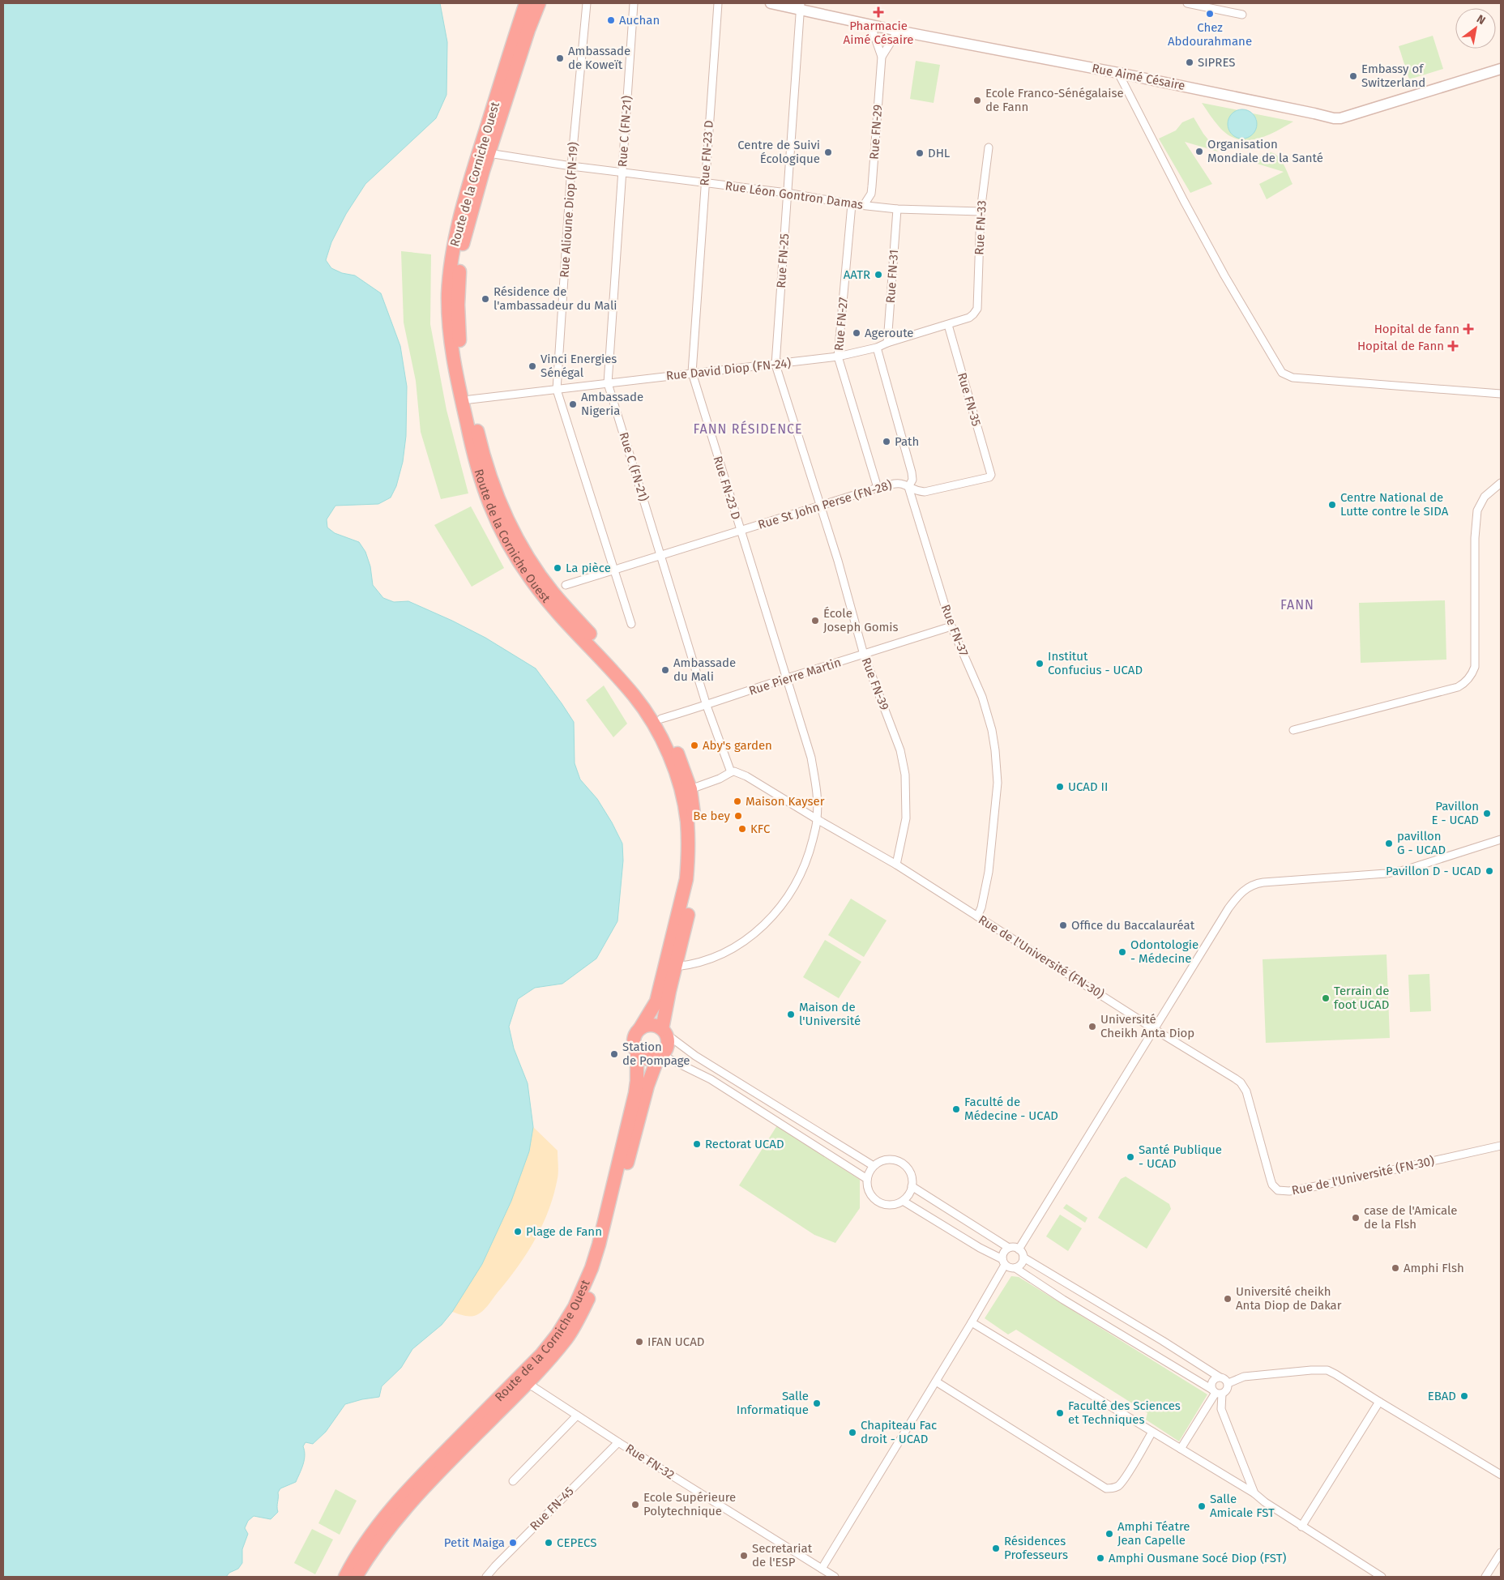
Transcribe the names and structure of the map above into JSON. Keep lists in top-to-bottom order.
{
  "streets": {
    "highway": ["Route de la Corniche Ouest"],
    "street": [
      "Rue Aimé Césaire",
      "Rue C (FN-21)",
      "Rue FN-29",
      "Rue FN-23 D",
      "Rue Léon Gontron Damas",
      "Rue Alioune Diop (FN-19)",
      "Rue FN-33",
      "Rue FN-25",
      "Rue FN-31",
      "Rue FN-27",
      "Rue David Diop (FN-24)",
      "Rue FN-35",
      "Rue St John Perse (FN-28)",
      "Rue FN-37",
      "Rue Pierre Martin",
      "Rue FN-39",
      "Rue de l'Université (FN-30)",
      "Rue FN-32",
      "Rue FN-45"
    ]
  },
  "crossings": [
    ["Rue Aimé Césaire", "Rue FN-25"],
    ["Rue C (FN-21)", "Rue Léon Gontron Damas"],
    ["Rue C (FN-21)", "Rue David Diop (FN-24)"],
    ["Rue C (FN-21)", "Rue St John Perse (FN-28)"],
    ["Rue C (FN-21)", "Rue Pierre Martin"],
    ["Rue FN-29", "Rue Léon Gontron Damas"],
    ["Rue FN-23 D", "Route de la Corniche Ouest"],
    ["Rue FN-23 D", "Rue Léon Gontron Damas"],
    ["Rue FN-23 D", "Rue David Diop (FN-24)"],
    ["Rue FN-23 D", "Rue St John Perse (FN-28)"],
    ["Rue FN-23 D", "Rue Pierre Martin"],
    ["Rue FN-23 D", "Rue de l'Université (FN-30)"],
    ["Route de la Corniche Ouest", "Rue Léon Gontron Damas"],
    ["Route de la Corniche Ouest", "Rue David Diop (FN-24)"],
    ["Route de la Corniche Ouest", "Rue Pierre Martin"],
    ["Route de la Corniche Ouest", "Rue FN-32"],
    ["Rue Léon Gontron Damas", "Rue Alioune Diop (FN-19)"],
    ["Rue Léon Gontron Damas", "Rue FN-33"],
    ["Rue Léon Gontron Damas", "Rue FN-25"],
    ["Rue Léon Gontron Damas", "Rue FN-31"],
    ["Rue Léon Gontron Damas", "Rue FN-27"],
    ["Rue Alioune Diop (FN-19)", "Rue David Diop (FN-24)"],
    ["Rue Alioune Diop (FN-19)", "Rue St John Perse (FN-28)"],
    ["Rue FN-33", "Rue David Diop (FN-24)"],
    ["Rue FN-25", "Rue David Diop (FN-24)"],
    ["Rue FN-25", "Rue St John Perse (FN-28)"],
    ["Rue FN-25", "Rue FN-39"],
    ["Rue FN-31", "Rue David Diop (FN-24)"],
    ["Rue FN-27", "Rue David Diop (FN-24)"],
    ["Rue FN-27", "Rue St John Perse (FN-28)"],
    ["Rue David Diop (FN-24)", "Rue FN-35"],
    ["Rue David Diop (FN-24)", "Rue FN-37"],
    ["Rue FN-35", "Rue St John Perse (FN-28)"],
    ["Rue St John Perse (FN-28)", "Rue FN-37"],
    ["Rue St John Perse (FN-28)", "Rue FN-39"],
    ["Rue FN-37", "Rue Pierre Martin"],
    ["Rue FN-37", "Rue de l'Université (FN-30)"],
    ["Rue Pierre Martin", "Rue FN-39"],
    ["Rue FN-39", "Rue de l'Université (FN-30)"],
    ["Rue FN-32", "Rue FN-45"]
  ],
  "districts": ["FANN RÉSIDENCE", "FANN"],
  "places": {
    "health": ["Pharmacie Aimé Césaire", "Hopital de fann", "Hopital de Fann"],
    "other": [
      "Chez Abdourahmane",
      "Auchan",
      "Ambassade de Koweït",
      "SIPRES",
      "Embassy of Switzerland",
      "Ecole Franco-Sénégalaise de Fann",
      "Organisation Mondiale de la Santé",
      "Centre de Suivi Écologique",
      "DHL",
      "AATR",
      "Résidence de l'ambassadeur du Mali",
      "Ageroute",
      "Vinci Energies Sénégal",
      "Ambassade Nigeria",
      "Path",
      "Centre National de Lutte contre le SIDA",
      "La pièce",
      "École Joseph Gomis",
      "Institut Confucius - UCAD",
      "Ambassade du Mali",
      "Aby's garden",
      "UCAD II",
      "Maison Kayser",
      "Pavillon E - UCAD",
      "Be bey",
      "KFC",
      "pavillon G - UCAD",
      "Pavillon D - UCAD",
      "Office du Baccalauréat",
      "Odontologie - Médecine",
      "Terrain de foot UCAD",
      "Maison de l'Université",
      "Université Cheikh Anta Diop",
      "Station de Pompage",
      "Faculté de Médecine - UCAD",
      "Rectorat UCAD",
      "Santé Publique - UCAD",
      "case de l'Amicale de la Flsh",
      "Plage de Fann",
      "Amphi Flsh",
      "Université cheikh Anta Diop de Dakar",
      "IFAN UCAD",
      "EBAD",
      "Salle Informatique",
      "Faculté des Sciences et Techniques",
      "Chapiteau Fac droit - UCAD",
      "Ecole Supérieure Polytechnique",
      "Salle Amicale FST",
      "Amphi Téatre Jean Capelle",
      "Petit Maiga",
      "CEPECS",
      "Résidences Professeurs",
      "Secretariat de l'ESP",
      "Amphi Ousmane Socé Diop (FST)"
    ]
  },
  "north": "top right"
}
